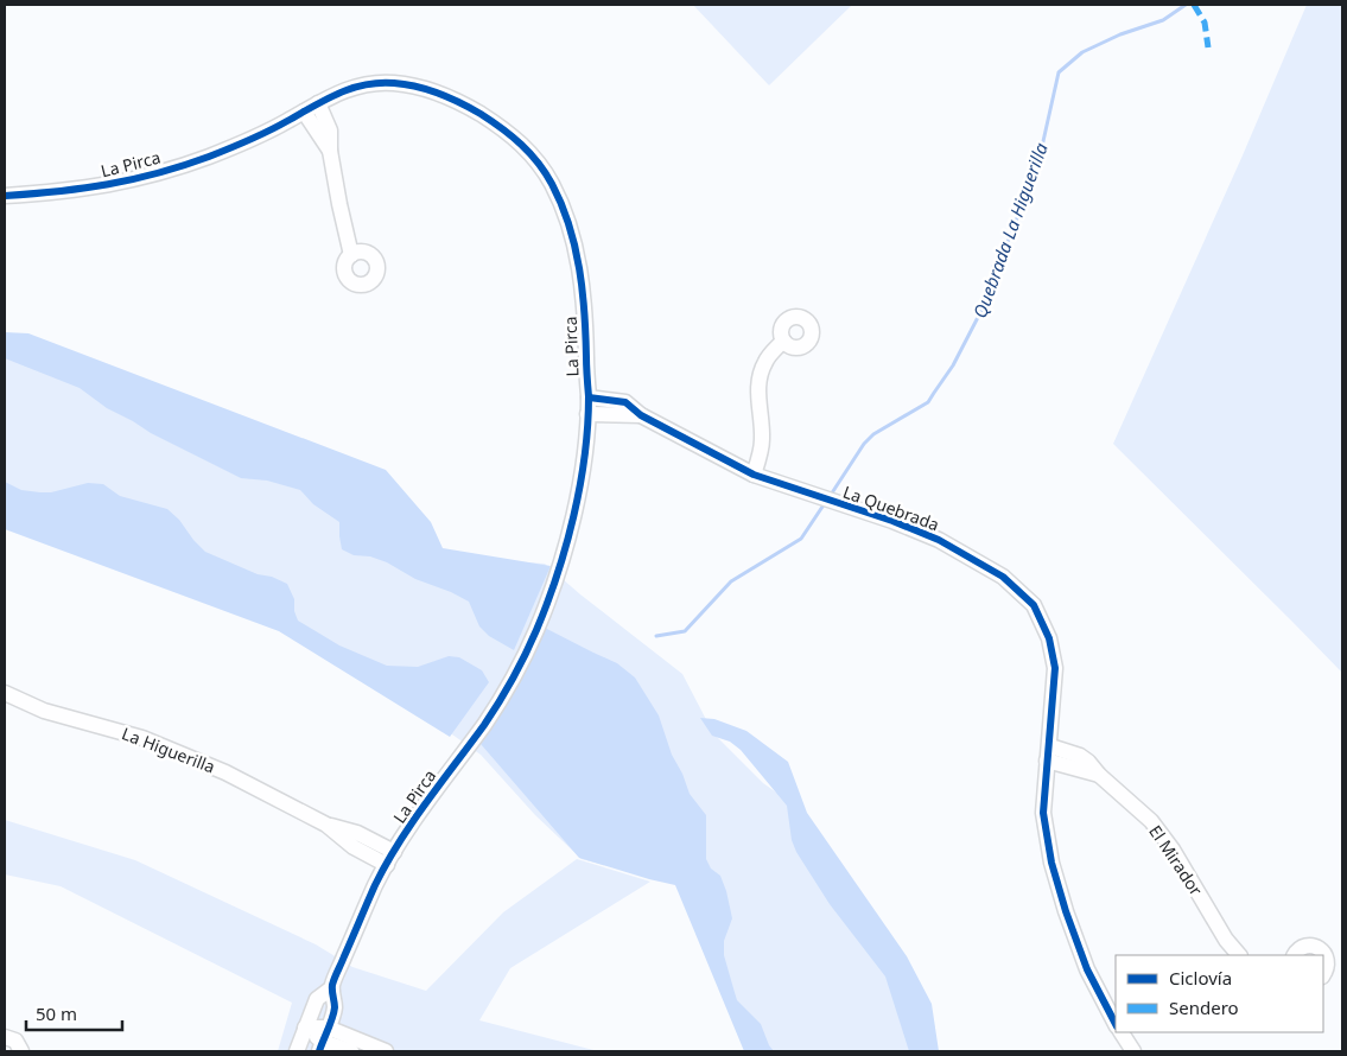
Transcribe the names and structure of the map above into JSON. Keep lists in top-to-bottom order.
{
  "streets": {
    "street": [
      "La Pirca",
      "La Quebrada",
      "La Higuerilla",
      "El Mirador"
    ]
  },
  "crossings": [
    ["La Pirca", "La Quebrada"],
    ["La Pirca", "La Higuerilla"],
    ["La Quebrada", "El Mirador"]
  ],
  "water": ["Quebrada La Higuerilla"],
  "legend": ["Ciclovía", "Sendero"],
  "scale_bar": "50 m"
}
